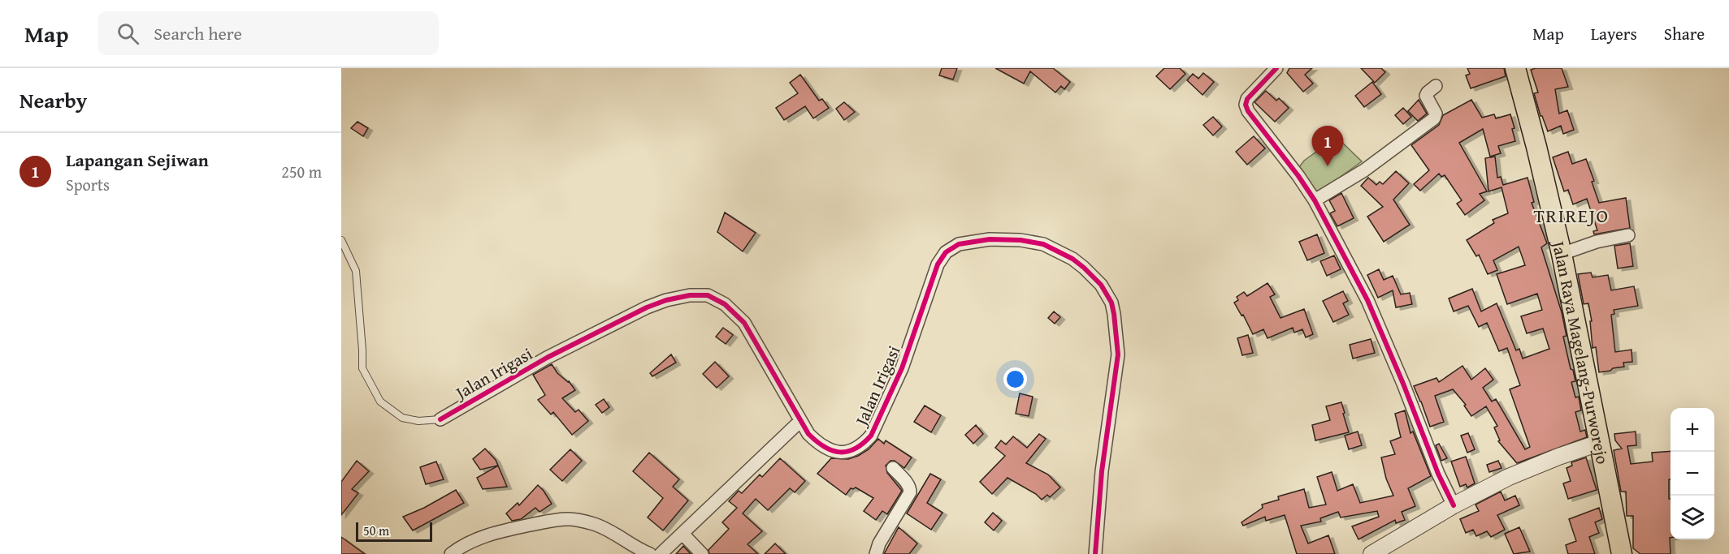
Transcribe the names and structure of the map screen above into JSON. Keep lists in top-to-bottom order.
{
  "streets": {
    "main road": ["Jalan Raya Magelang-Purworejo"],
    "street": ["Jalan Irigasi"]
  },
  "districts": ["TRIREJO"],
  "scale_bar": "50 m",
  "page": {
    "header": "Map",
    "search": "Search here",
    "nav": ["Map", "Layers", "Share"],
    "heading": "Nearby",
    "pins": "1",
    "list": [
      {
        "mark": "1",
        "name": "Lapangan Sejiwan",
        "note": "Sports",
        "value": "250 m"
      }
    ],
    "map_buttons": ["+", "−"],
    "scale": "50 m"
  }
}
